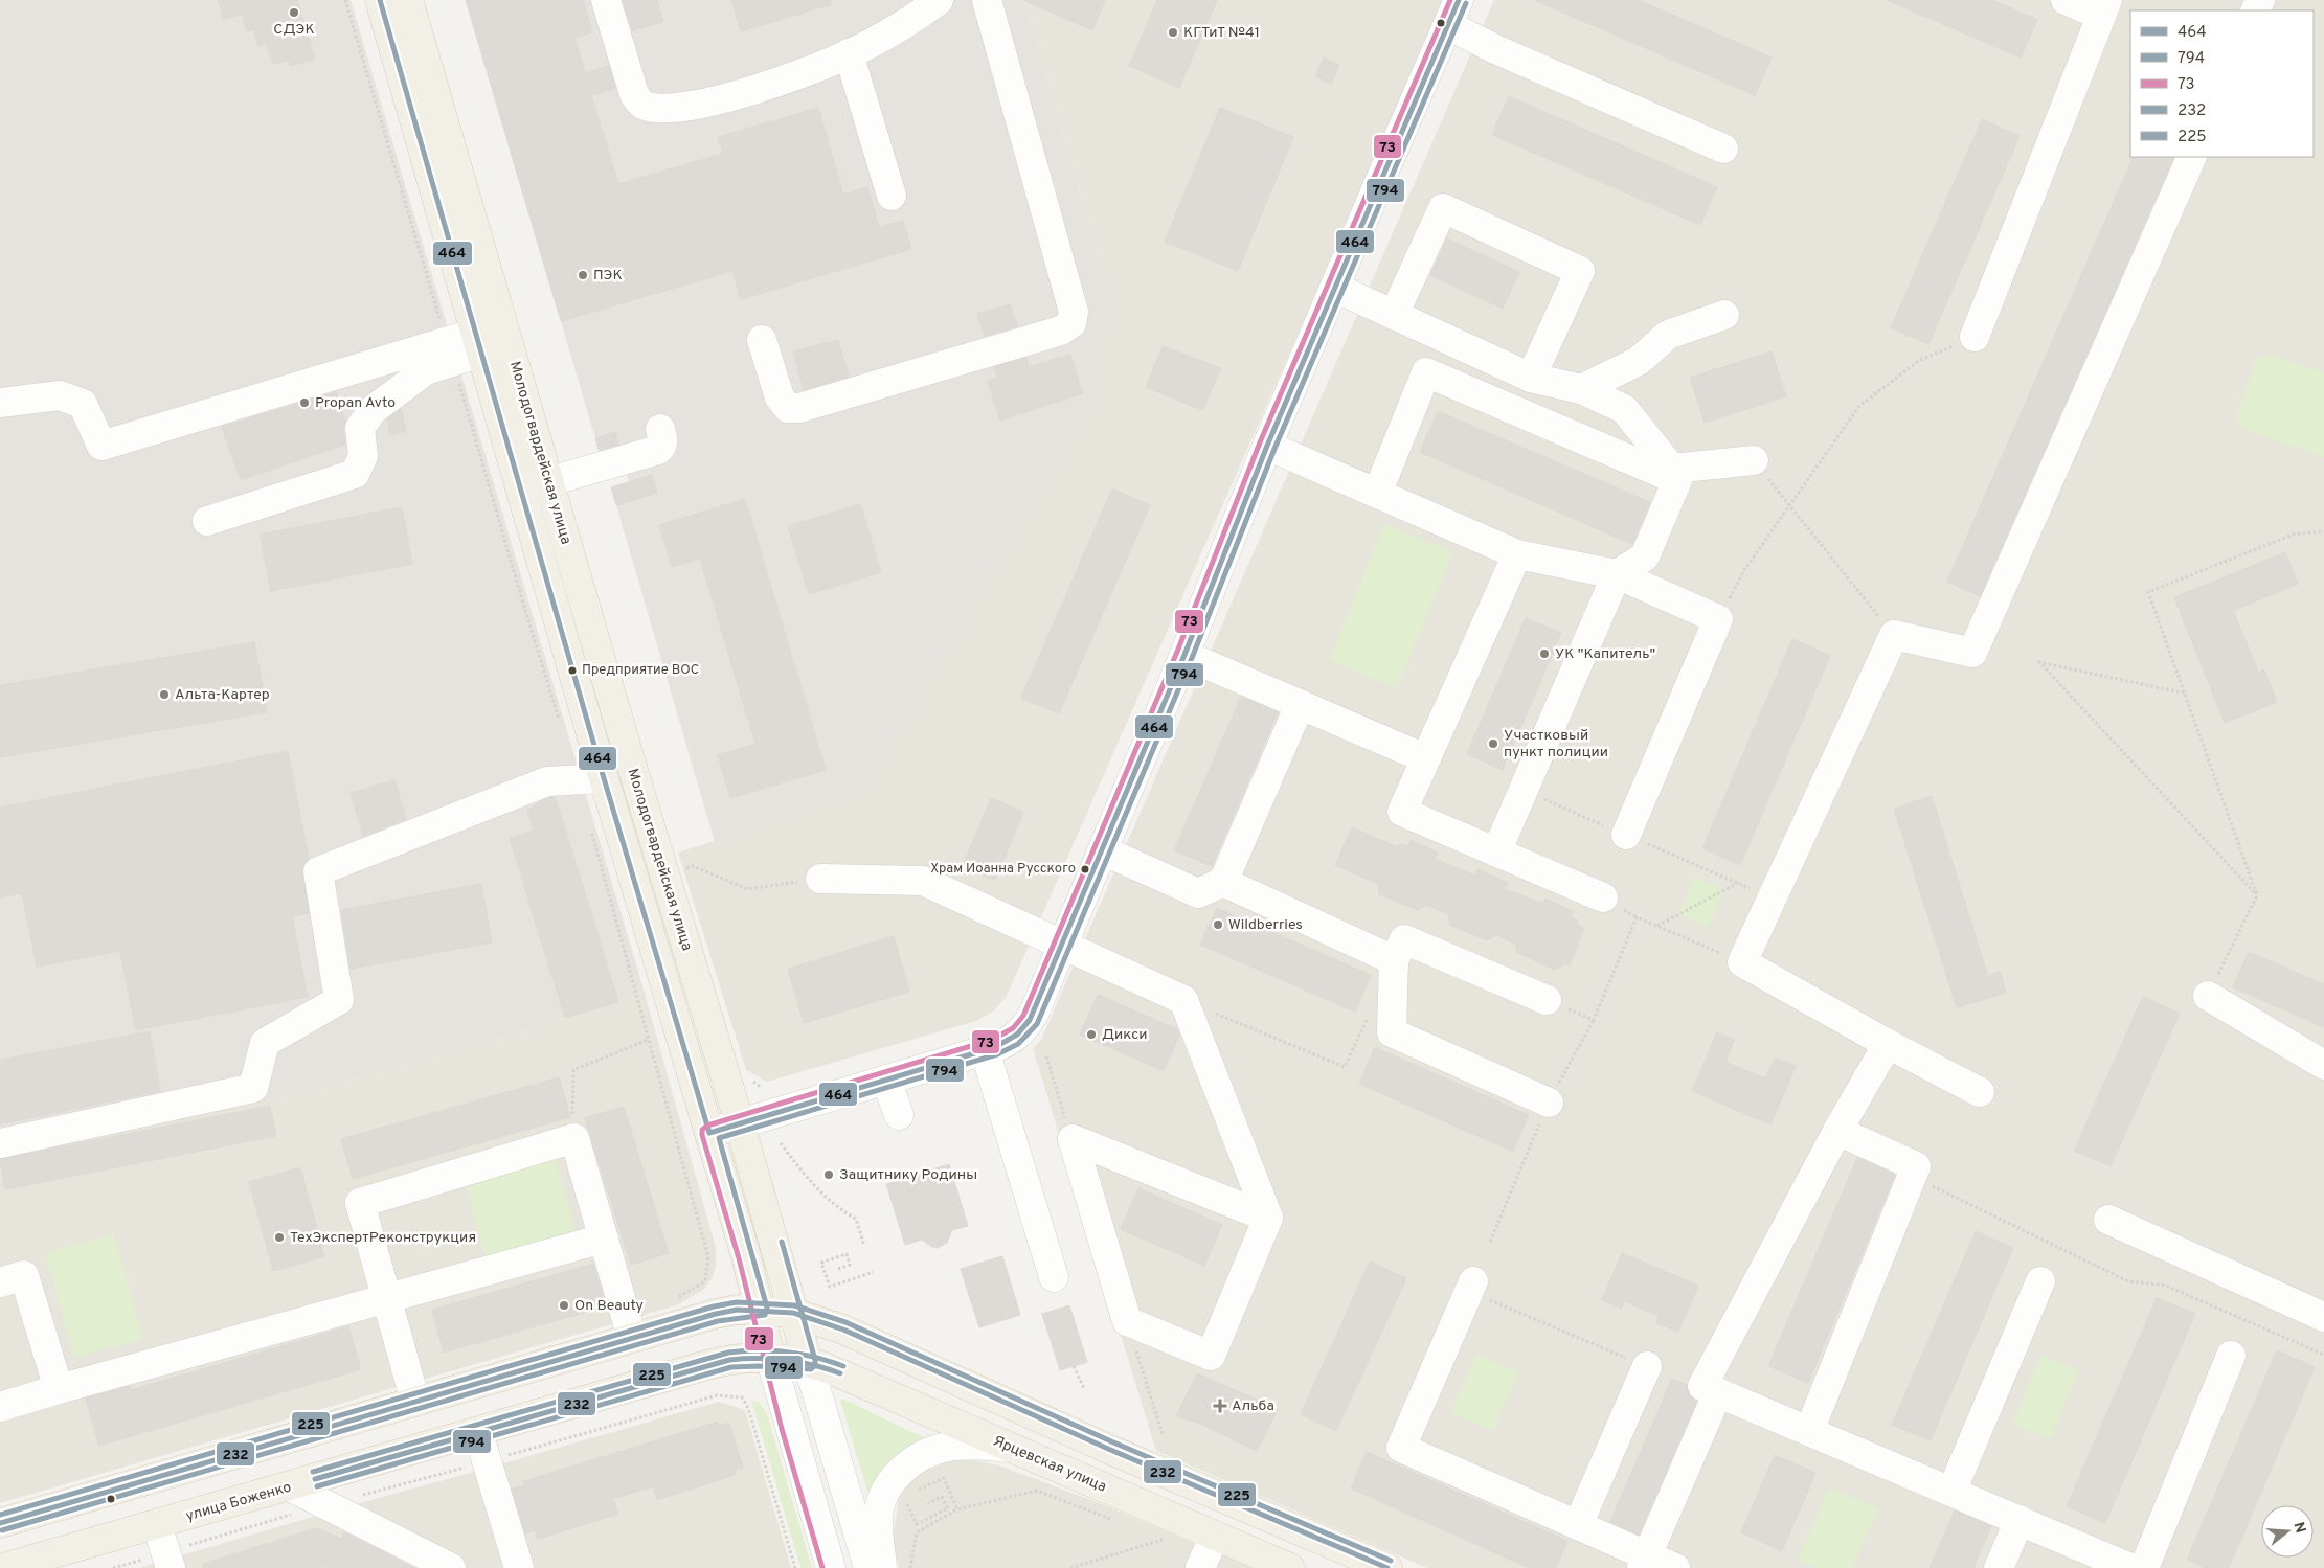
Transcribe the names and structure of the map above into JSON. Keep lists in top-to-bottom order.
{
  "streets": {
    "main road": ["Молодогвардейская улица", "Ярцевская улица", "улица Боженко"]
  },
  "crossings": [
    ["Молодогвардейская улица", "Ярцевская улица"],
    ["Молодогвардейская улица", "улица Боженко"],
    ["Ярцевская улица", "улица Боженко"]
  ],
  "places": {
    "other": [
      "СДЭК",
      "КГТиТ №41",
      "ПЭК",
      "Propan Avto",
      "УК \"Капитель\"",
      "Предприятие ВОС",
      "Альта-Картер",
      "Участковый пункт полиции",
      "Храм Иоанна Русского",
      "Wildberries",
      "Дикси",
      "Защитнику Родины",
      "ТехЭкспертРеконструкция",
      "On Beauty"
    ],
    "health": ["Альба"]
  },
  "lines": [
    "transit line 464",
    "transit line 73",
    "transit line 794",
    "transit line 225",
    "transit line 232"
  ],
  "legend": [
    "464",
    "794",
    "73",
    "232",
    "225"
  ],
  "north": "right"
}
